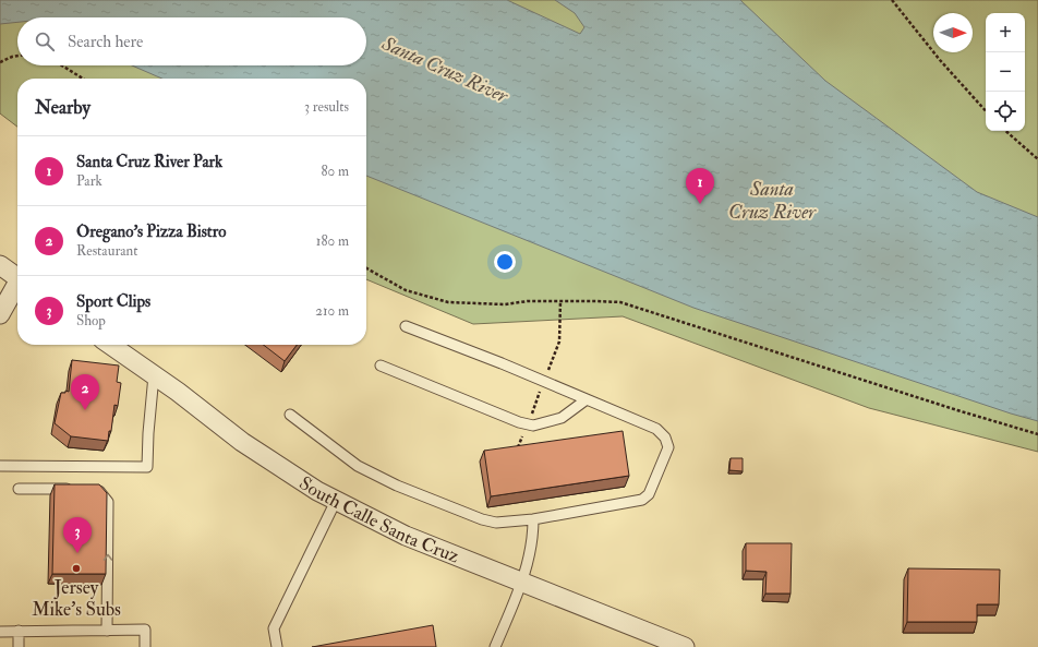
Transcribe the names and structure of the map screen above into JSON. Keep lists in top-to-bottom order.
{
  "streets": {
    "street": ["South Calle Santa Cruz"]
  },
  "water": ["Santa Cruz River"],
  "places": ["Jersey Mike's Subs"],
  "north": "right",
  "page": {
    "map_buttons": ["+", "−"],
    "search": "Search here",
    "heading": ["Nearby", "3 results"],
    "list": [
      {
        "mark": "1",
        "name": "Santa Cruz River Park",
        "note": "Park",
        "value": "80 m"
      },
      {
        "mark": "2",
        "name": "Oregano's Pizza Bistro",
        "note": "Restaurant",
        "value": "180 m"
      },
      {
        "mark": "3",
        "name": "Sport Clips",
        "note": "Shop",
        "value": "210 m"
      }
    ],
    "pins": ["1", "2", "3"]
  }
}
